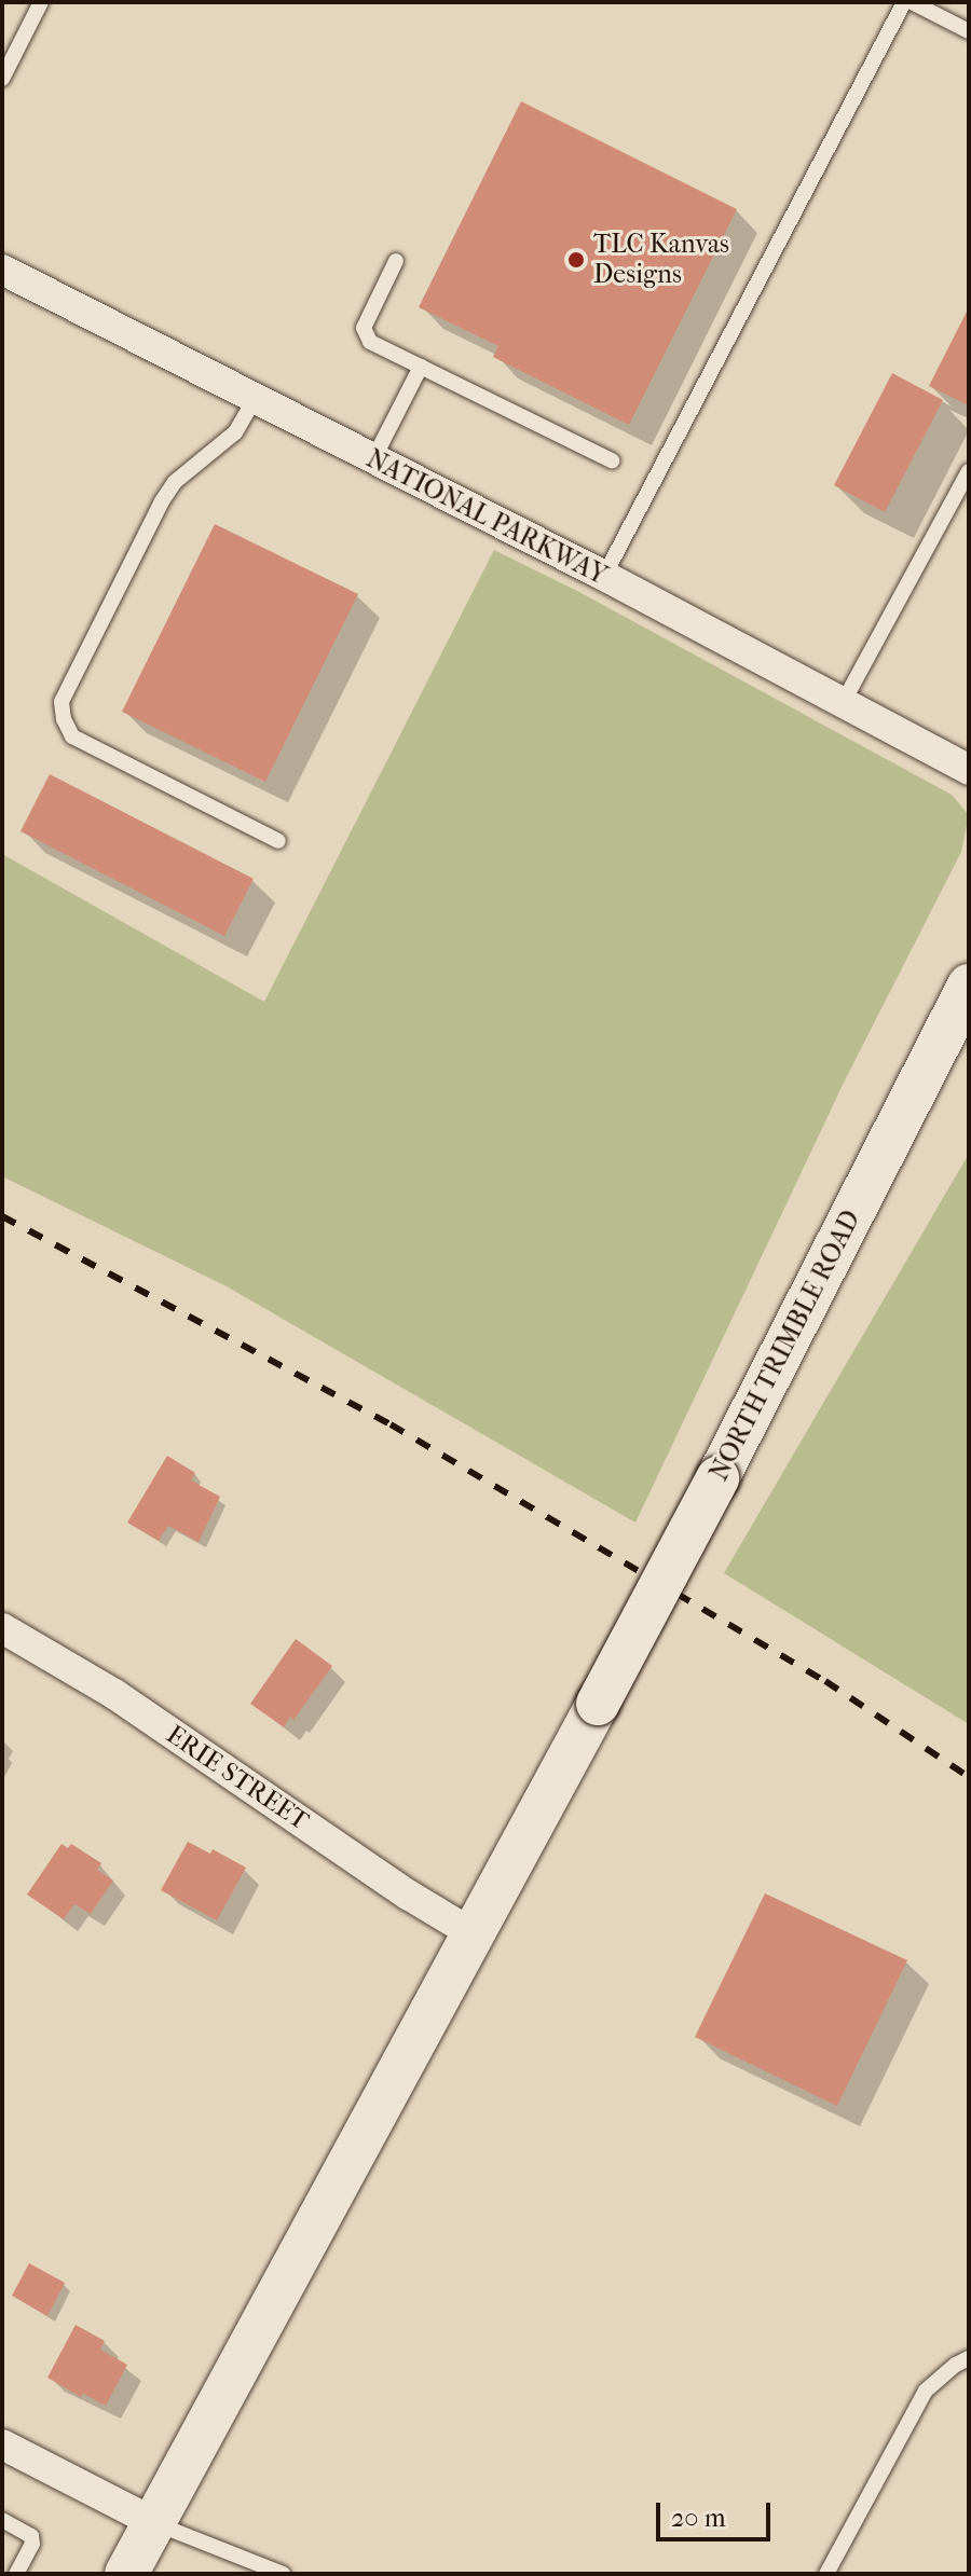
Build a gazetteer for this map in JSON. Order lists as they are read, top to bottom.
{
  "streets": {
    "main road": ["NORTH TRIMBLE ROAD"],
    "street": ["NATIONAL PARKWAY", "ERIE STREET"]
  },
  "crossings": [
    ["NORTH TRIMBLE ROAD", "ERIE STREET"]
  ],
  "places": ["TLC Kanvas Designs"],
  "scale_bar": "20 m"
}
